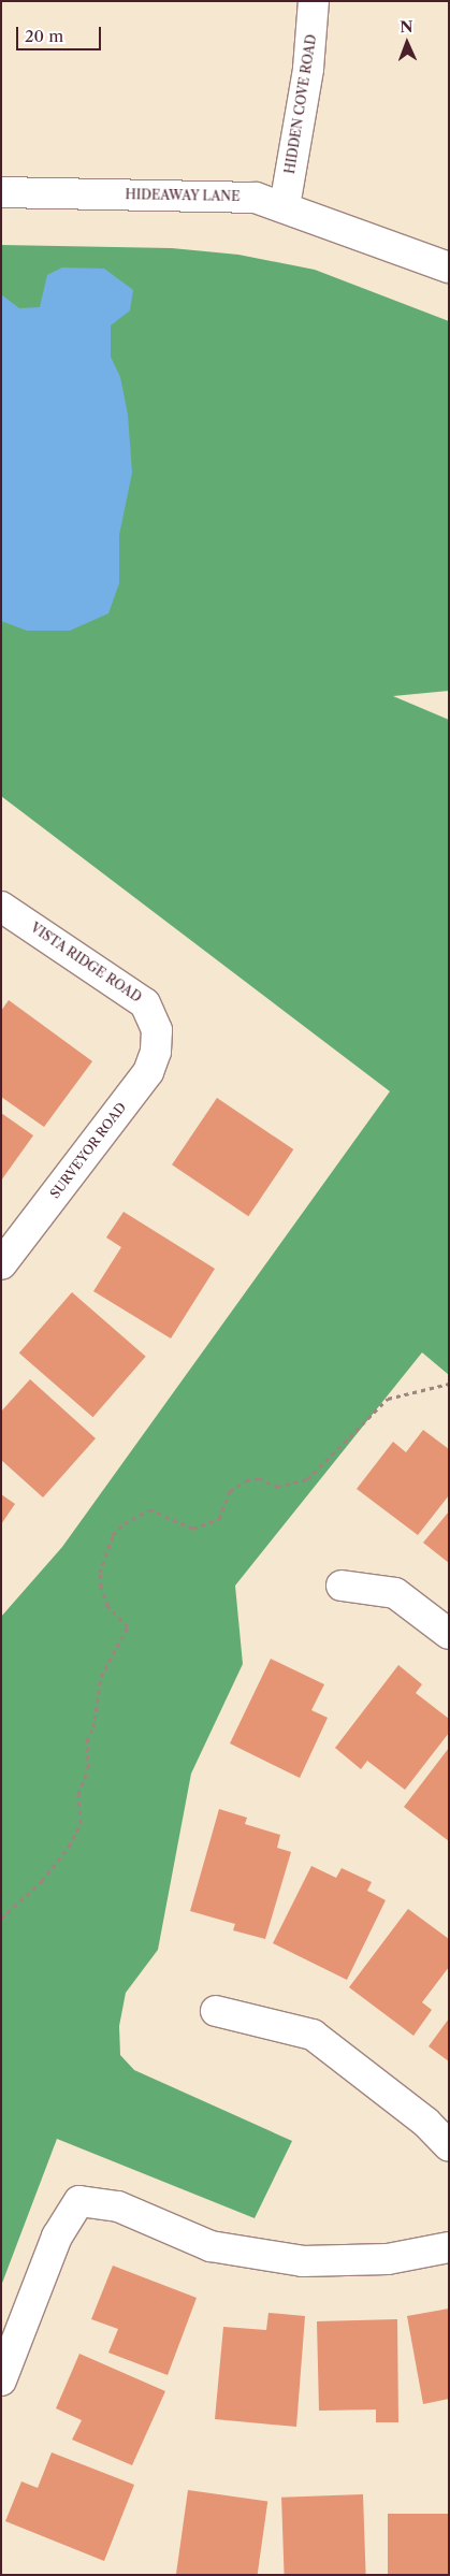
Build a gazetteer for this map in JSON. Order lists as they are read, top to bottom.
{
  "streets": {
    "street": [
      "HIDDEN COVE ROAD",
      "HIDEAWAY LANE",
      "VISTA RIDGE ROAD",
      "SURVEYOR ROAD"
    ]
  },
  "crossings": [
    ["HIDDEN COVE ROAD", "HIDEAWAY LANE"],
    ["VISTA RIDGE ROAD", "SURVEYOR ROAD"]
  ],
  "scale_bar": "20 m",
  "north": "top"
}
